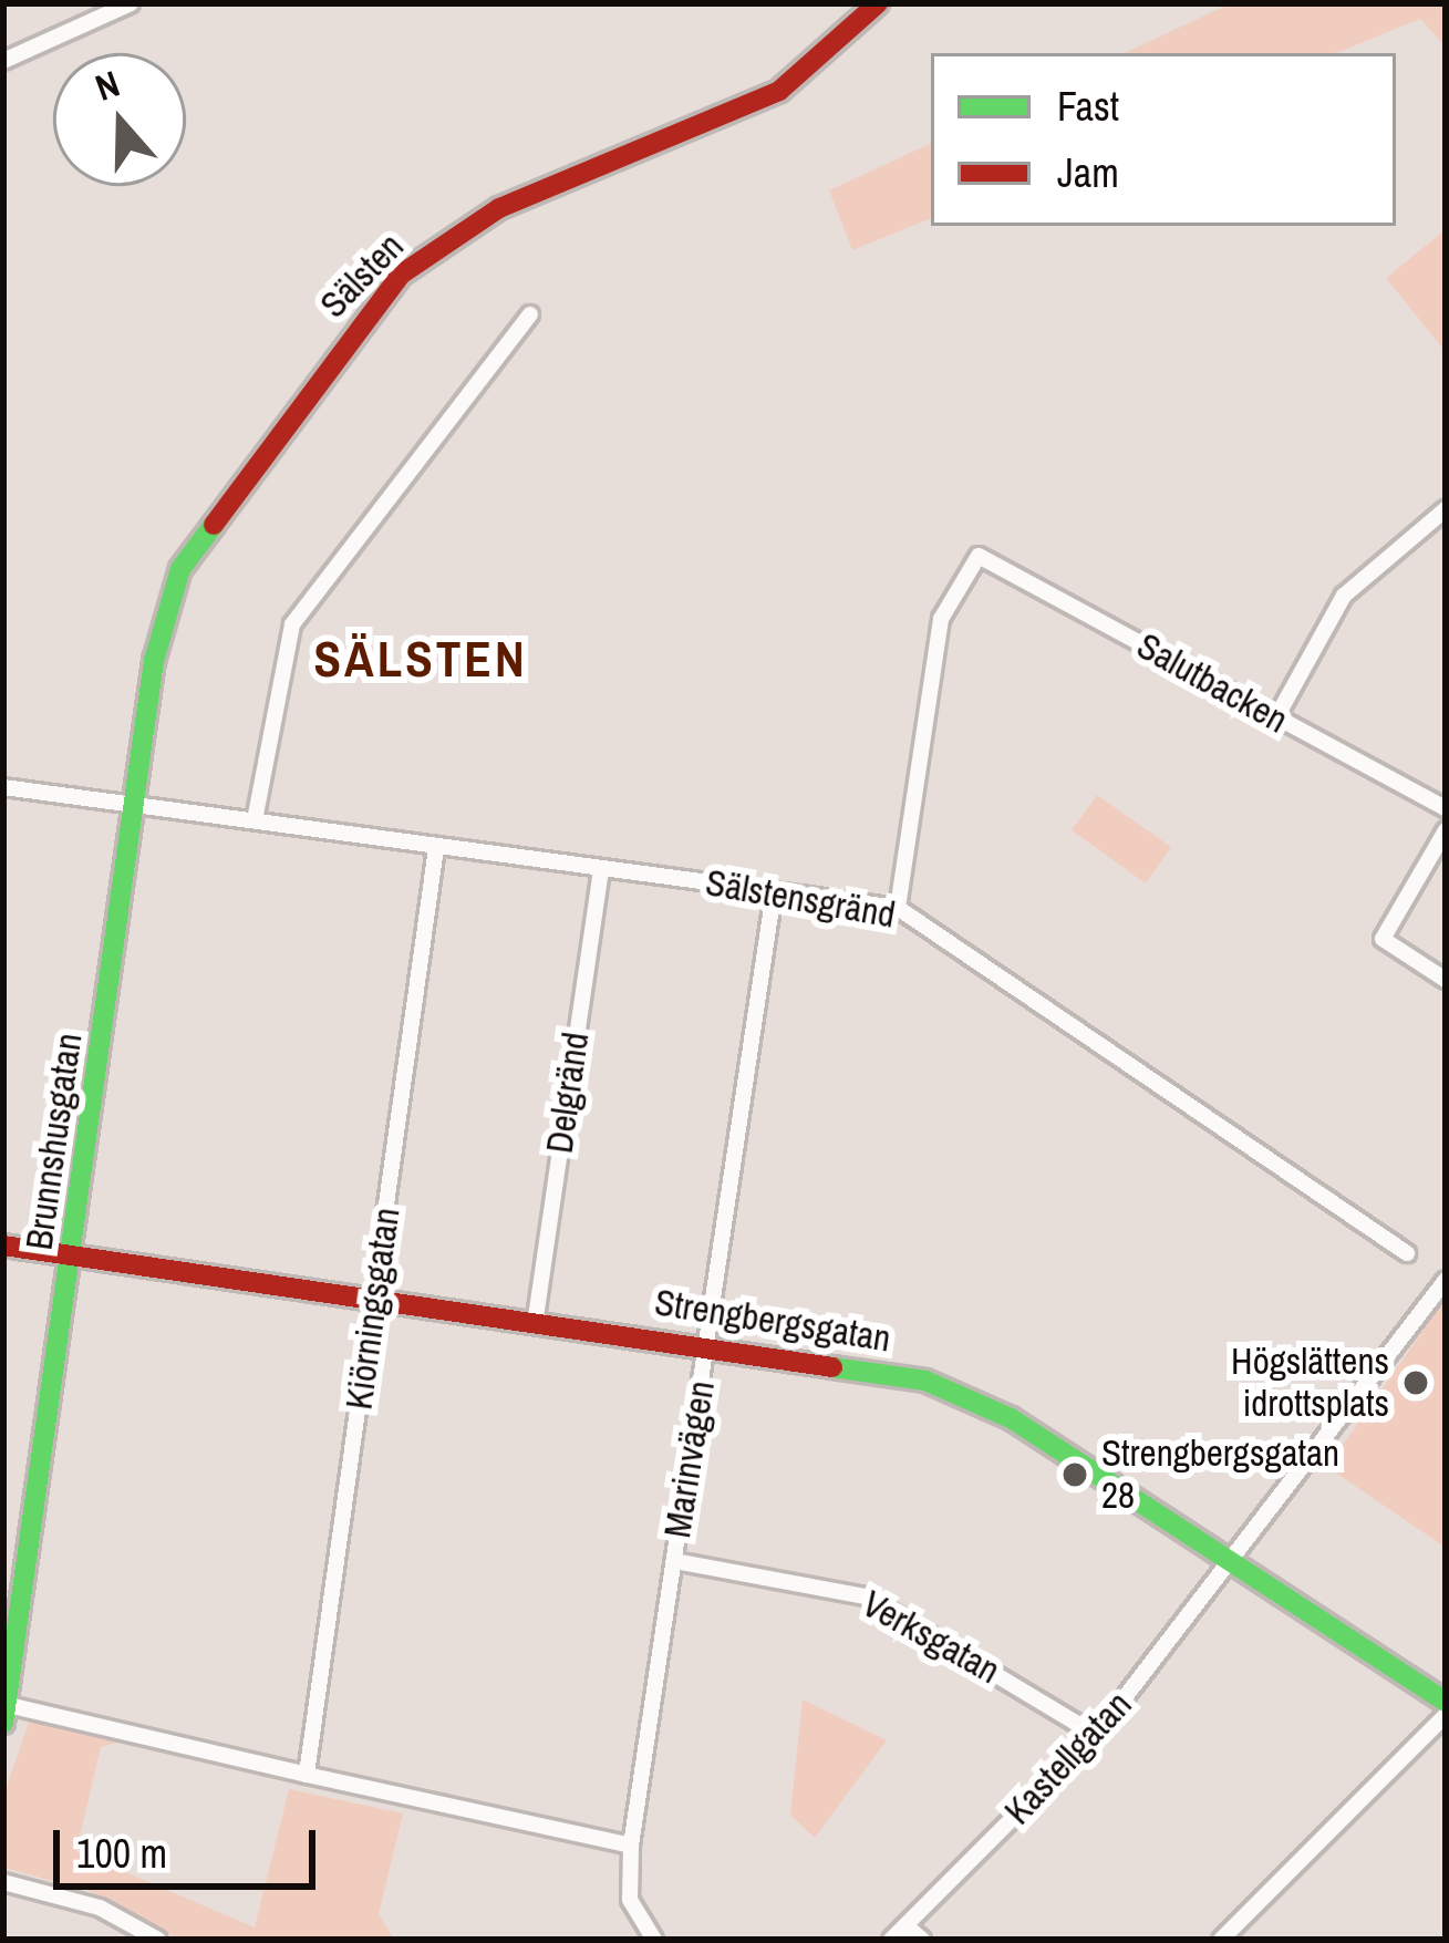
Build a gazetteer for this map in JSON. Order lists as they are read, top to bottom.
{
  "streets": {
    "street": [
      "Sälsten",
      "Salutbacken",
      "Sälstensgränd",
      "Delgränd",
      "Brunnshusgatan",
      "Kiörningsgatan",
      "Strengbergsgatan",
      "Marinvägen",
      "Verksgatan",
      "Kastellgatan"
    ]
  },
  "crossings": [
    ["Sälsten", "Sälstensgränd"],
    ["Sälsten", "Brunnshusgatan"],
    ["Salutbacken", "Sälstensgränd"],
    ["Sälstensgränd", "Delgränd"],
    ["Sälstensgränd", "Brunnshusgatan"],
    ["Sälstensgränd", "Kiörningsgatan"],
    ["Sälstensgränd", "Marinvägen"],
    ["Delgränd", "Strengbergsgatan"],
    ["Brunnshusgatan", "Strengbergsgatan"],
    ["Kiörningsgatan", "Strengbergsgatan"],
    ["Strengbergsgatan", "Marinvägen"],
    ["Strengbergsgatan", "Kastellgatan"],
    ["Marinvägen", "Verksgatan"],
    ["Verksgatan", "Kastellgatan"]
  ],
  "districts": ["SÄLSTEN"],
  "places": ["Högslättens idrottsplats", "Strengbergsgatan 28"],
  "legend": ["Fast", "Jam"],
  "scale_bar": "100 m",
  "north": "top"
}
